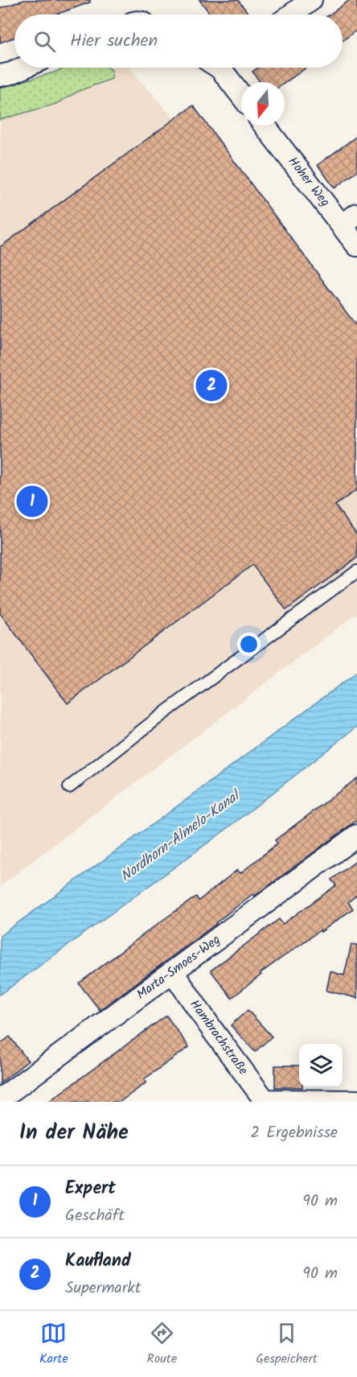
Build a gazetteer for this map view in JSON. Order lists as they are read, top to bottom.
{
  "streets": {
    "street": ["Hoher Weg", "Marta-Smoes-Weg", "Hambrachstraße"]
  },
  "crossings": [
    ["Marta-Smoes-Weg", "Hambrachstraße"]
  ],
  "water": ["Nordhorn-Almelo-Kanal"],
  "north": "bottom",
  "page": {
    "search": "Hier suchen",
    "pins": ["2", "1"],
    "heading": ["In der Nähe", "2 Ergebnisse"],
    "list": [
      {
        "mark": "1",
        "name": "Expert",
        "note": "Geschäft",
        "value": "90 m"
      },
      {
        "mark": "2",
        "name": "Kaufland",
        "note": "Supermarkt",
        "value": "90 m"
      }
    ],
    "nav": ["Karte", "Route", "Gespeichert"]
  }
}
